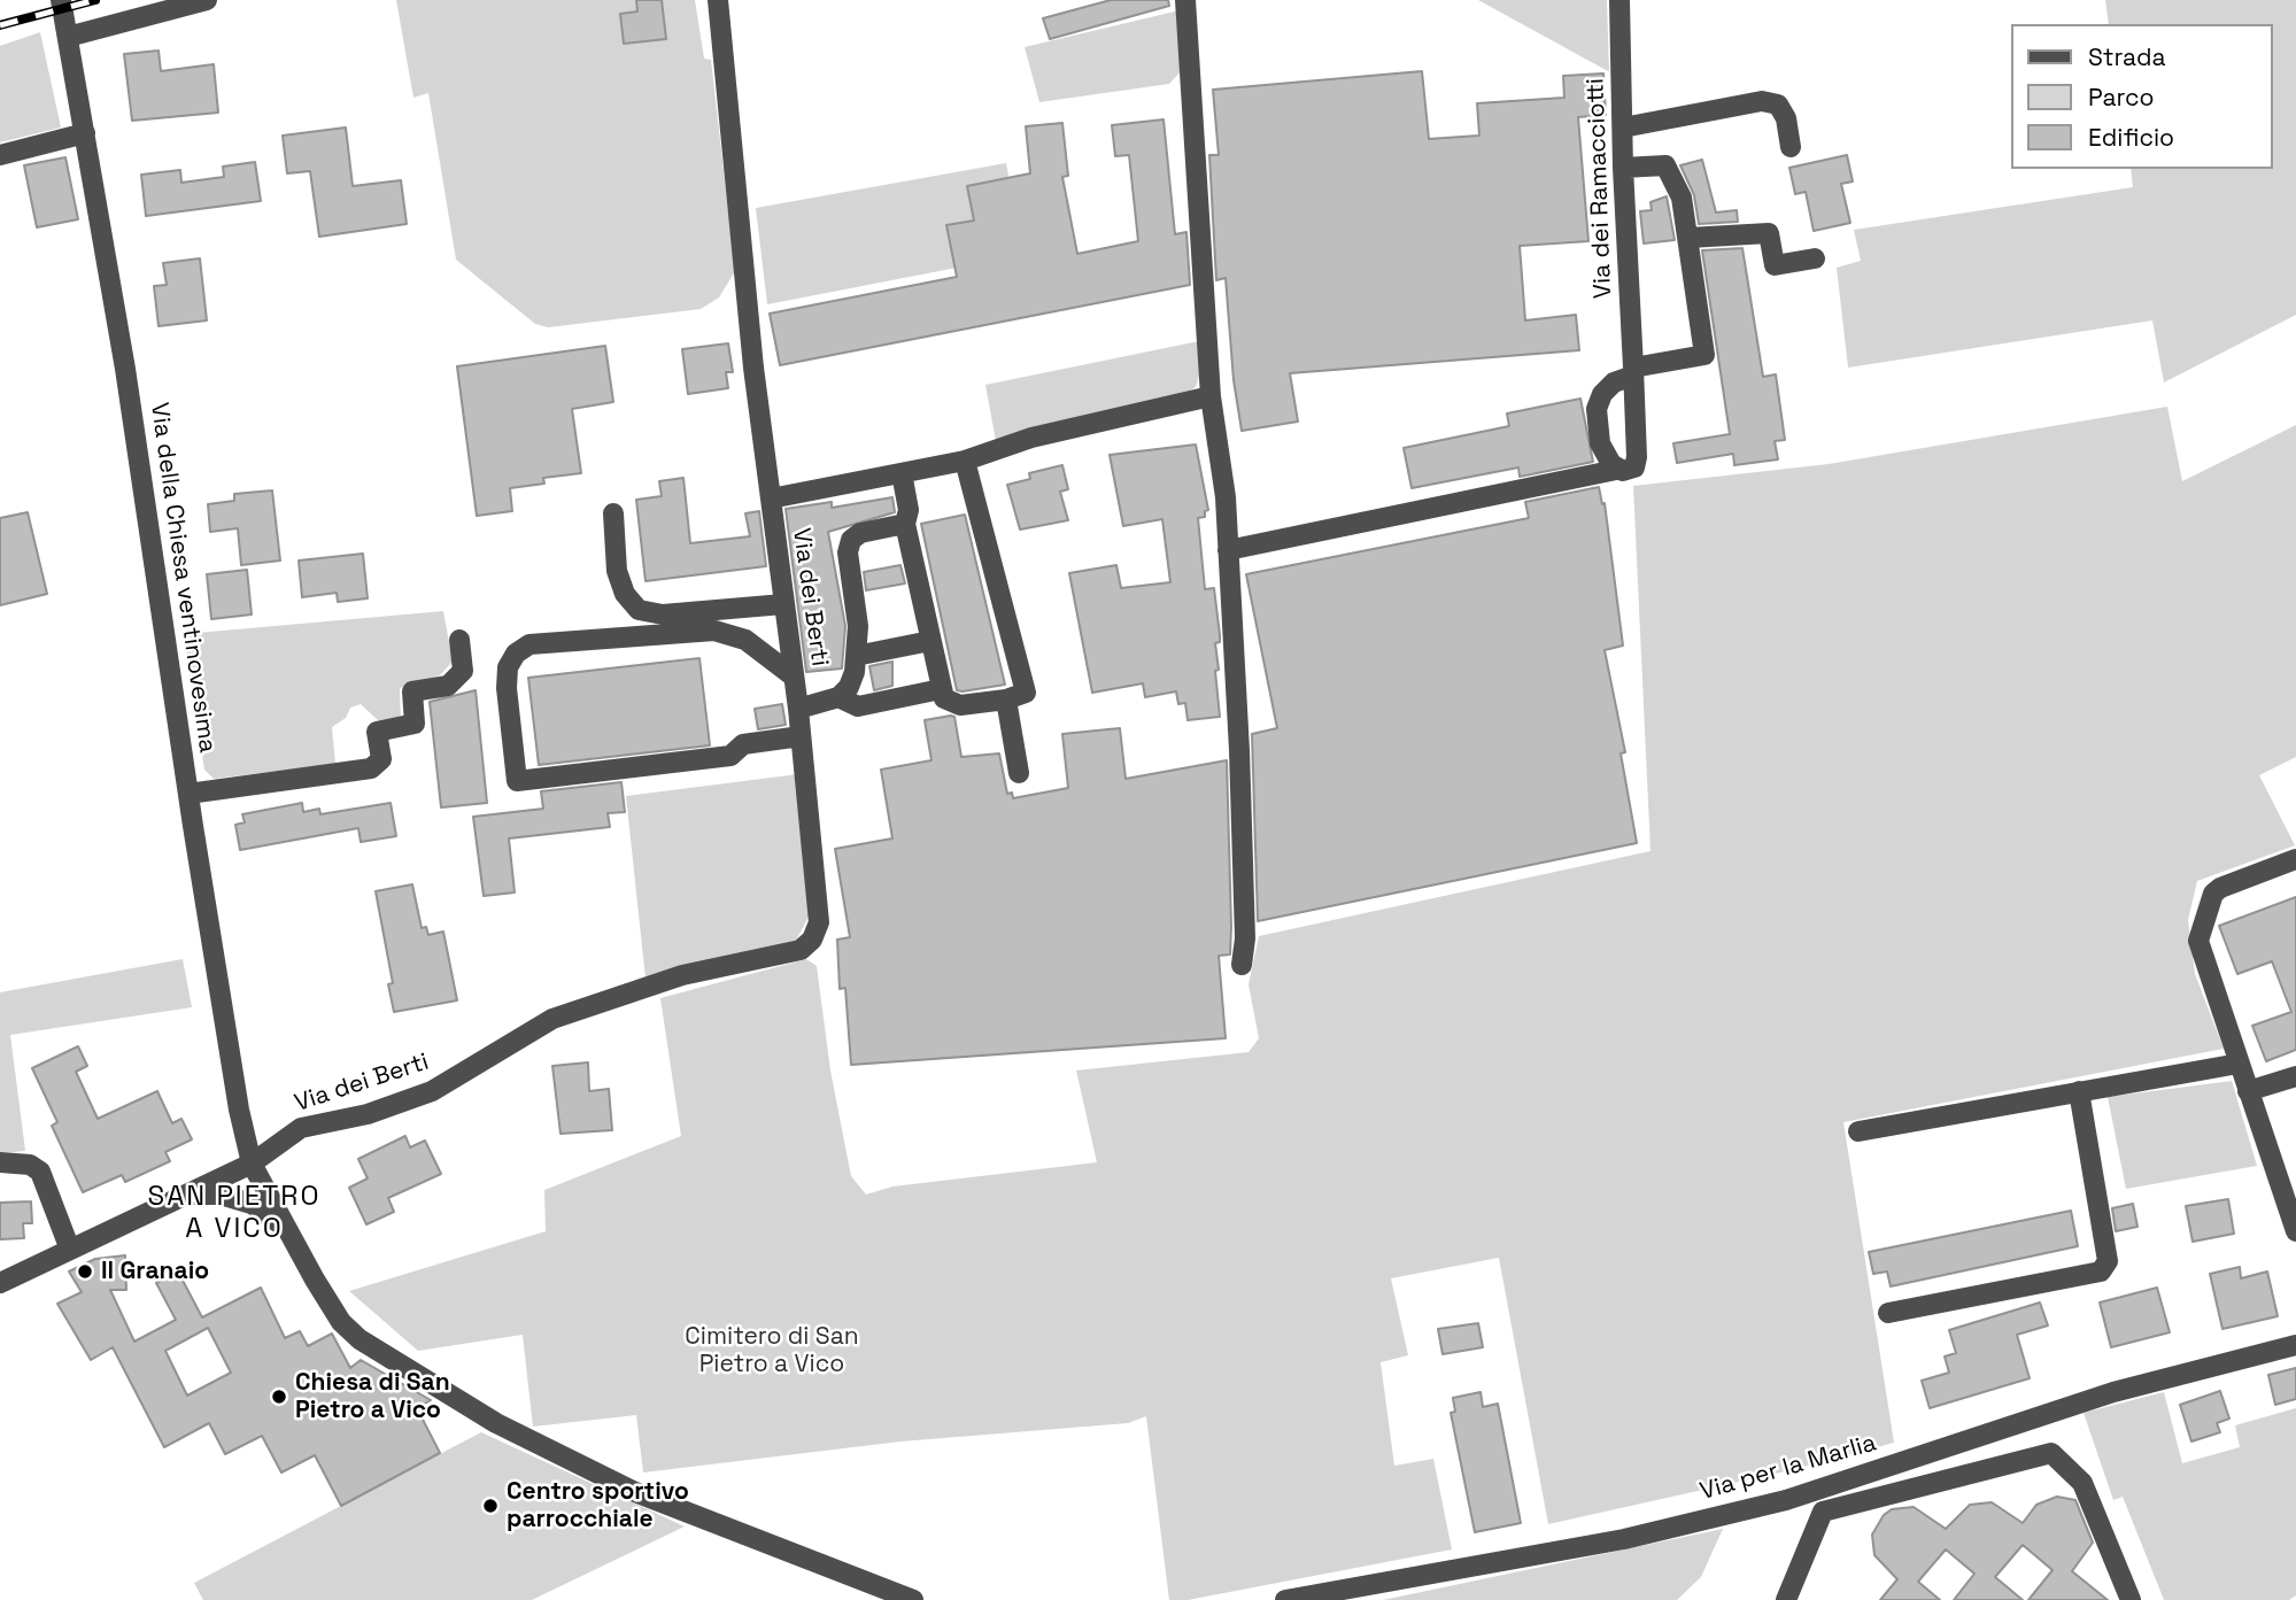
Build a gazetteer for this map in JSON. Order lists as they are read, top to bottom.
{
  "streets": {
    "street": [
      "Via dei Ramacciotti",
      "Via della Chiesa ventinovesima",
      "Via dei Berti",
      "Via per la Marlia"
    ]
  },
  "crossings": [
    ["Via della Chiesa ventinovesima", "Via dei Berti"]
  ],
  "districts": ["SAN PIETRO A VICO"],
  "parks": ["Cimitero di San Pietro a Vico"],
  "places": ["Il Granaio", "Chiesa di San Pietro a Vico", "Centro sportivo parrocchiale"],
  "legend": ["Strada", "Parco", "Edificio"]
}
